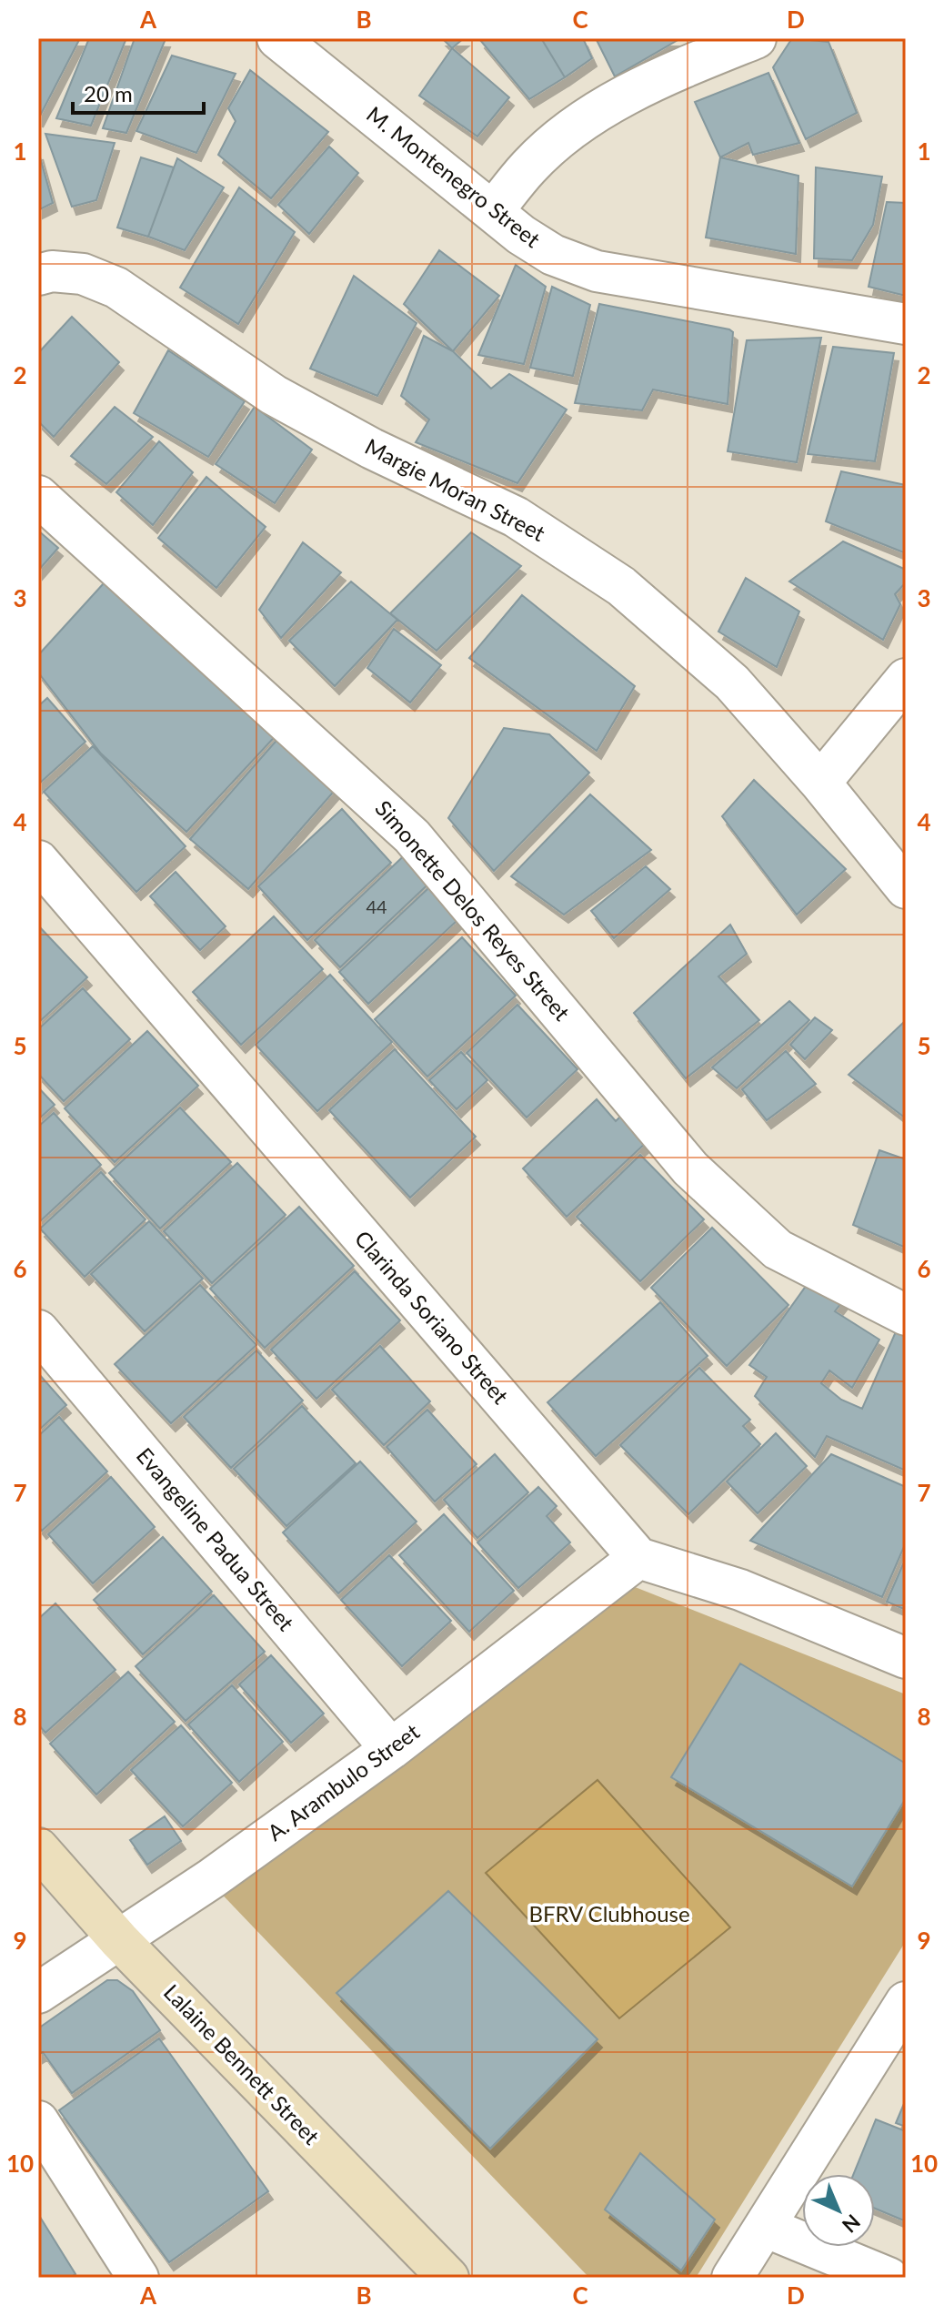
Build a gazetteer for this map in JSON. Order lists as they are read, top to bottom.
{
  "streets": {
    "street": [
      "M. Montenegro Street",
      "Margie Moran Street",
      "Simonette Delos Reyes Street",
      "Clarinda Soriano Street",
      "Evangeline Padua Street",
      "A. Arambulo Street",
      "Lalaine Bennett Street"
    ]
  },
  "crossings": [
    ["Clarinda Soriano Street", "A. Arambulo Street"],
    ["Evangeline Padua Street", "A. Arambulo Street"],
    ["A. Arambulo Street", "Lalaine Bennett Street"]
  ],
  "parks": ["BFRV Clubhouse"],
  "house_numbers": ["44"],
  "scale_bar": "20 m",
  "north": "bottom right",
  "grid": {
    "columns": [
      "A",
      "B",
      "C",
      "D"
    ],
    "rows": [
      "1",
      "2",
      "3",
      "4",
      "5",
      "6",
      "7",
      "8",
      "9",
      "10"
    ]
  }
}
